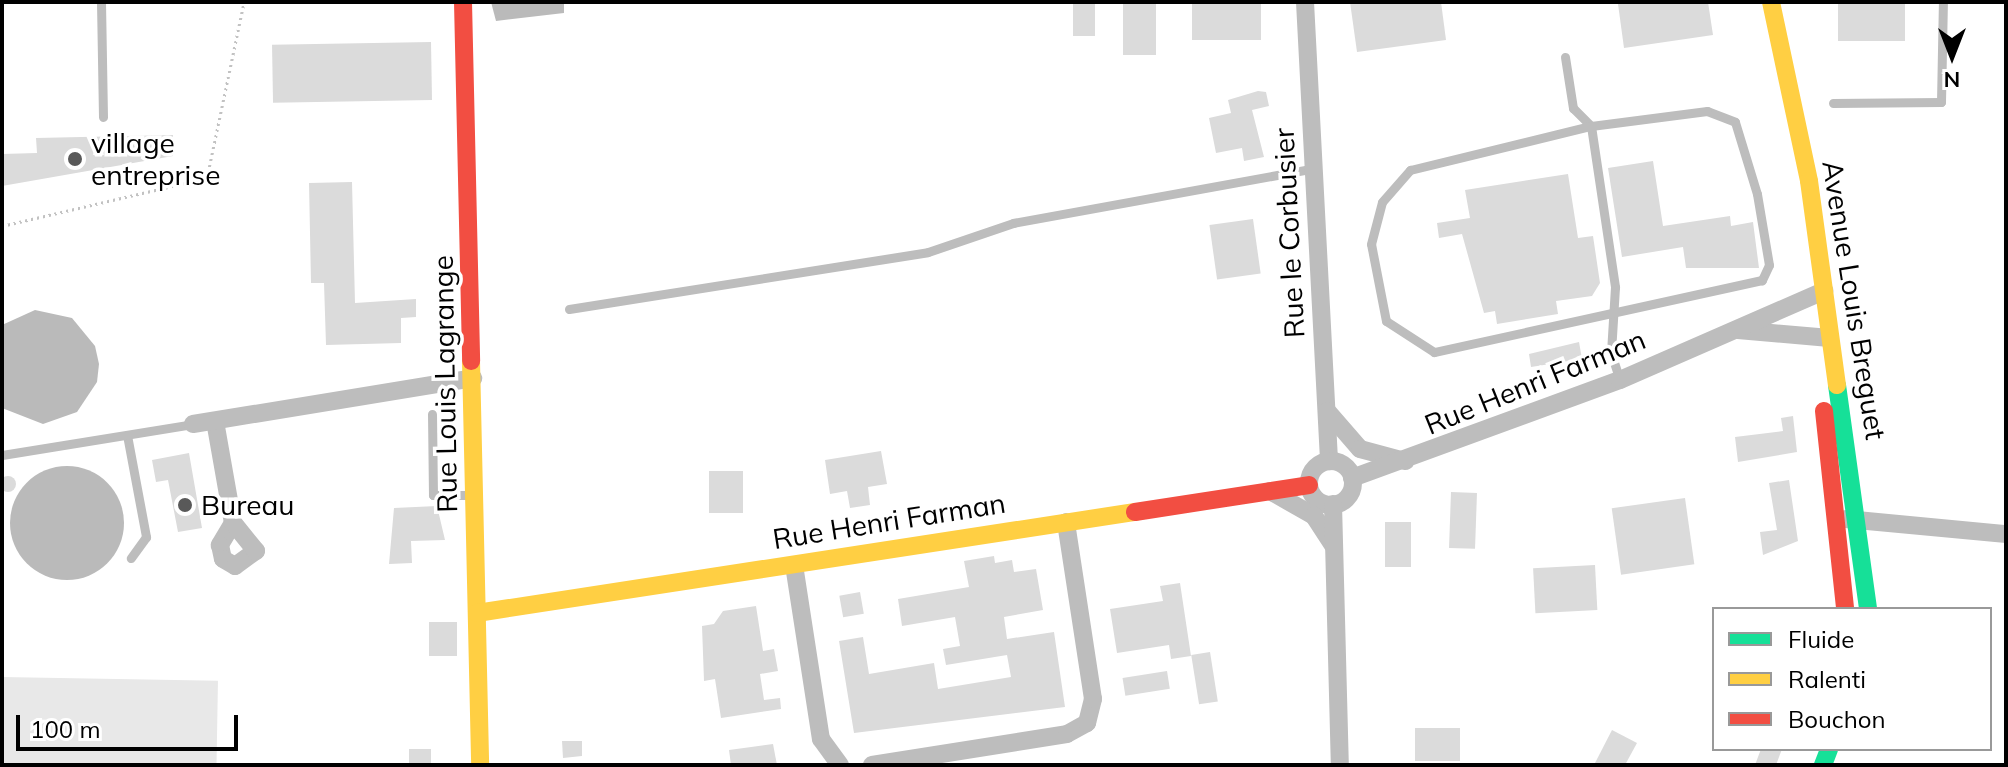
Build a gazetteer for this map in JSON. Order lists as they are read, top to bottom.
{
  "streets": {
    "street": [
      "Rue le Corbusier",
      "Avenue Louis Breguet",
      "Rue Henri Farman",
      "Rue Louis Lagrange"
    ]
  },
  "crossings": [
    ["Rue le Corbusier", "Rue Henri Farman"],
    ["Avenue Louis Breguet", "Rue Henri Farman"],
    ["Rue Henri Farman", "Rue Louis Lagrange"]
  ],
  "places": ["village entreprise", "Bureau"],
  "legend": ["Fluide", "Ralenti", "Bouchon"],
  "scale_bar": "100 m",
  "north": "bottom"
}
